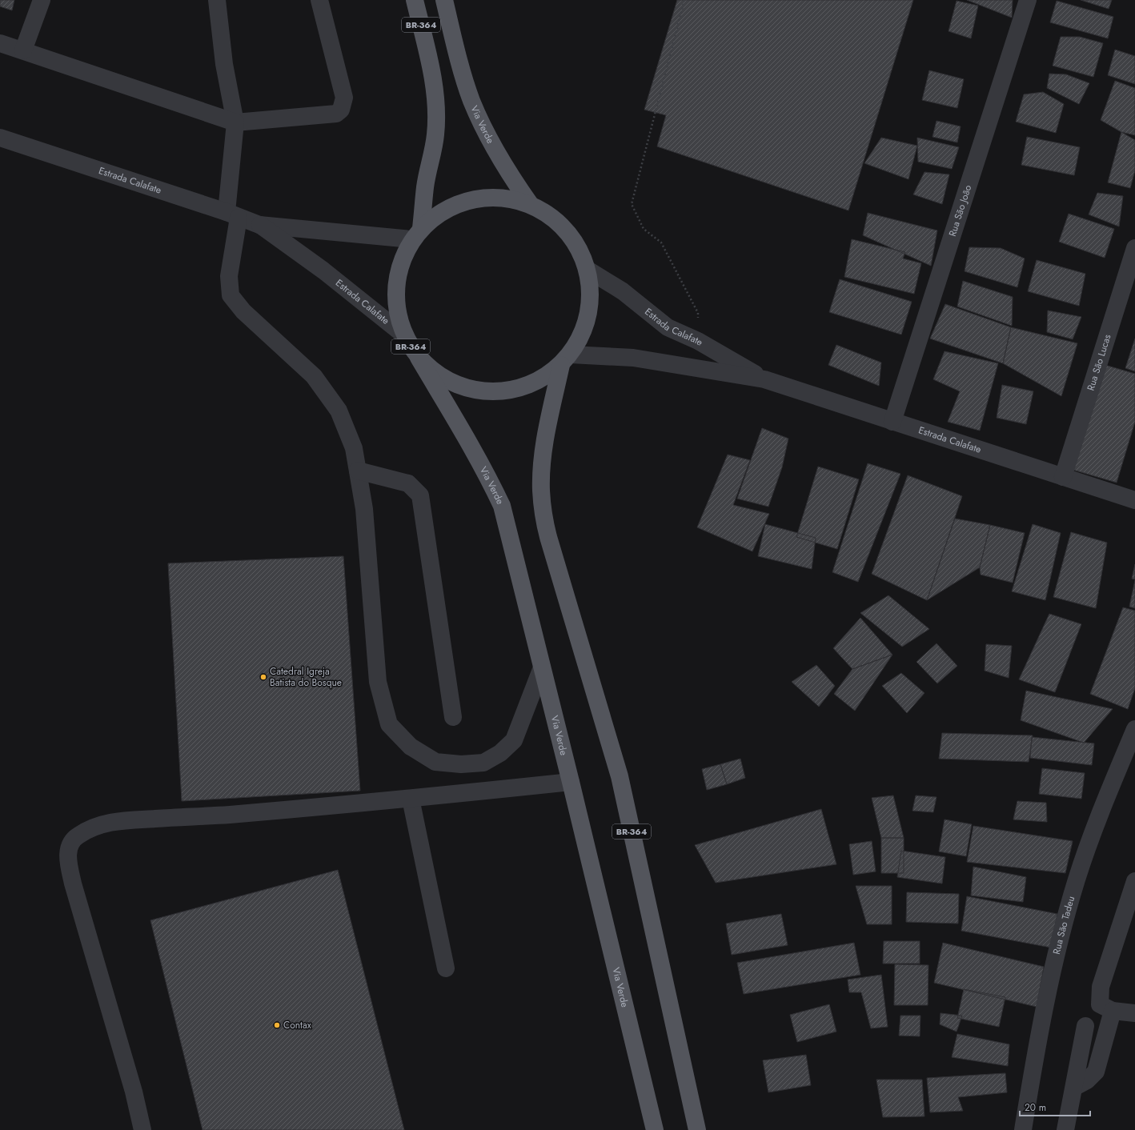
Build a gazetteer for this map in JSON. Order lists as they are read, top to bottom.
{
  "streets": {
    "main road": ["BR-364", "Via Verde"],
    "street": [
      "Estrada Calafate",
      "Rua São João",
      "Rua São Lucas",
      "Rua São Tadeu"
    ]
  },
  "crossings": [
    ["BR-364", "Via Verde"],
    ["BR-364", "Estrada Calafate"],
    ["Estrada Calafate", "Rua São João"],
    ["Estrada Calafate", "Rua São Lucas"]
  ],
  "places": ["Catedral Igreja Batista do Bosque", "Contax"],
  "scale_bar": "20 m"
}
